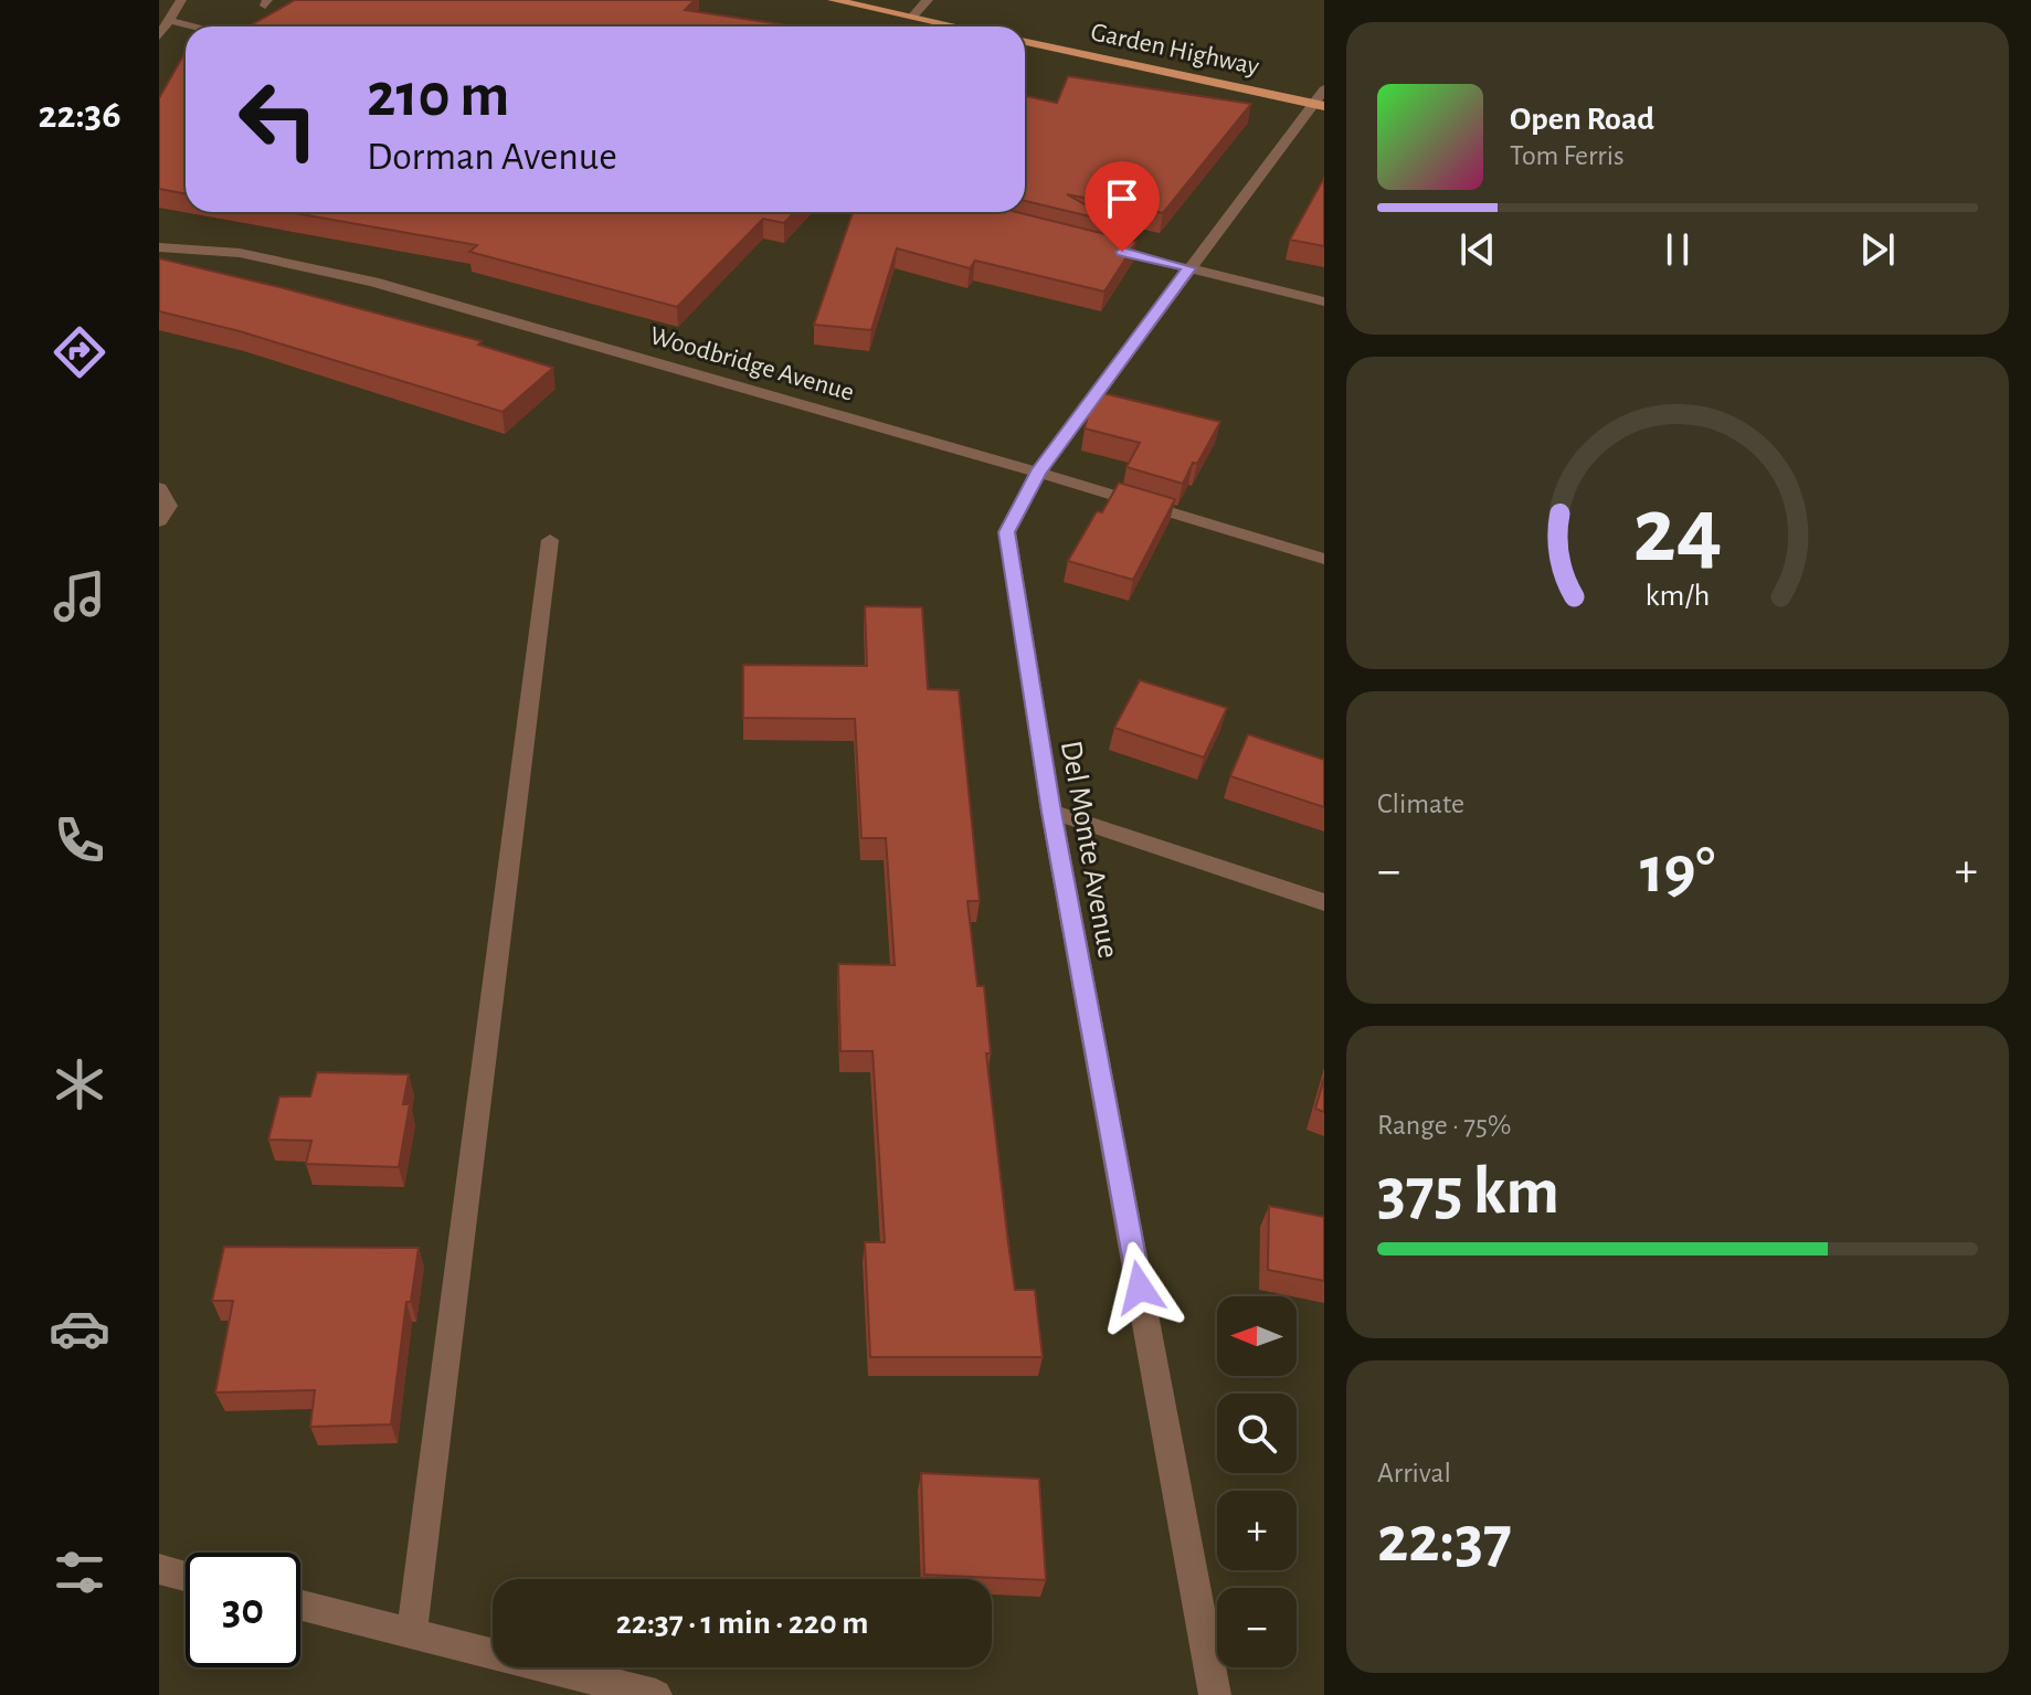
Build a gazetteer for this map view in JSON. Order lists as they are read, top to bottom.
{
  "streets": {
    "main road": ["Garden Highway"],
    "street": ["Woodbridge Avenue", "Del Monte Avenue"]
  },
  "crossings": [
    ["Garden Highway", "Del Monte Avenue"],
    ["Woodbridge Avenue", "Del Monte Avenue"]
  ],
  "north": "left",
  "page": {
    "tabs": "22:36",
    "turn": ["210 m", "Dorman Avenue"],
    "song": ["Open Road", "Tom Ferris"],
    "tile": [
      "Climate",
      ["Range · 75%", "375 km"],
      ["Arrival", "22:37"]
    ],
    "heat": ["−", "19°", "+"],
    "map_buttons": ["+", "−"],
    "limit": "30",
    "trip": "22:37 · 1 min · 220 m",
    "gauge": ["24", "km/h"]
  }
}
